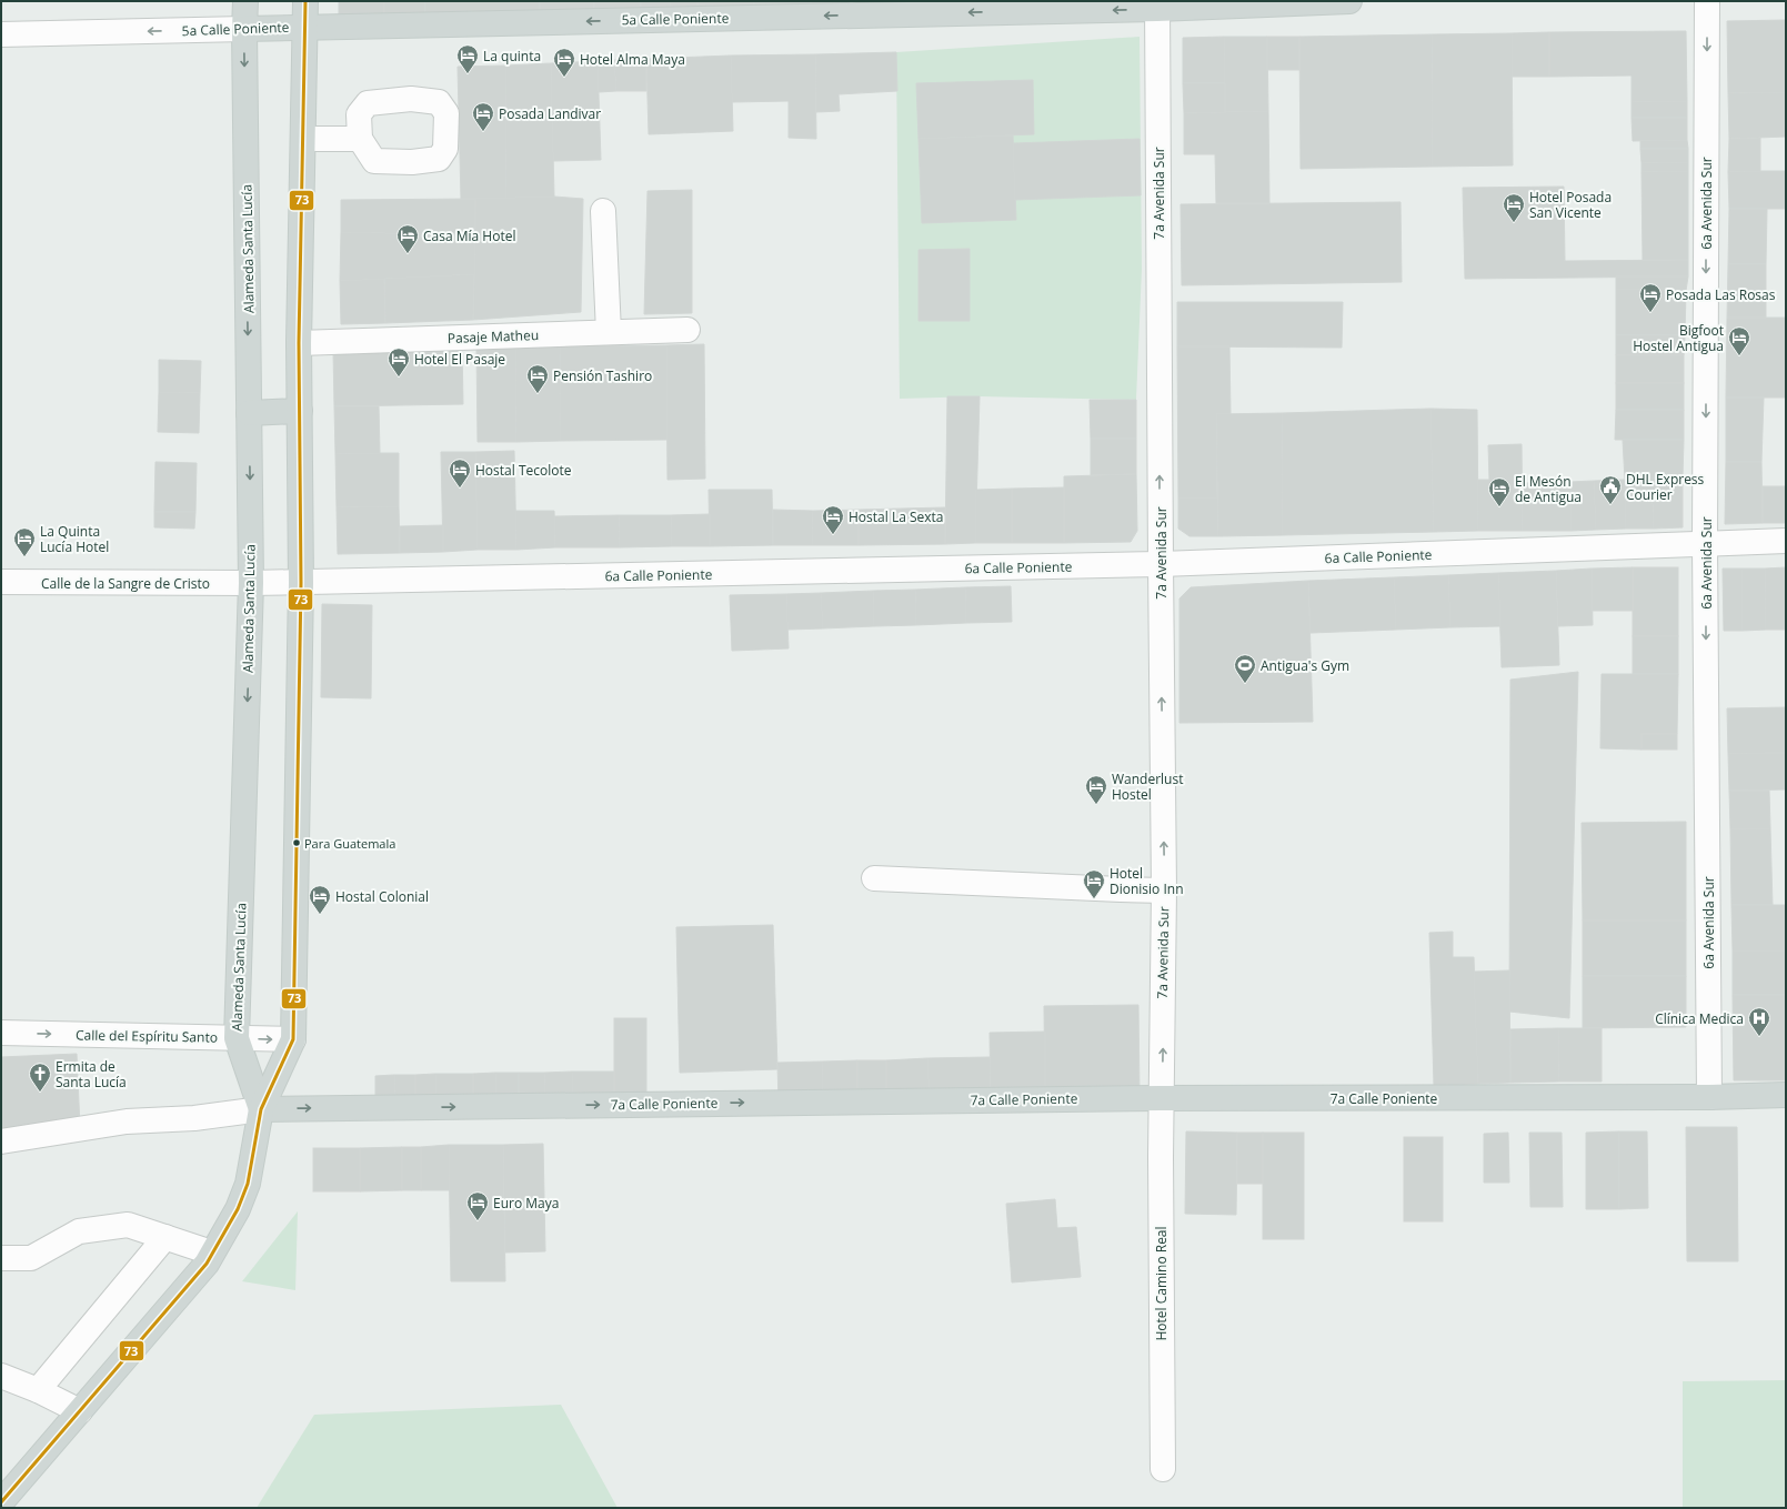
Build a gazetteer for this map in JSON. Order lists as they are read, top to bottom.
{
  "streets": {
    "main road": ["5a Calle Poniente", "Alameda Santa Lucía", "7a Calle Poniente"],
    "street": [
      "7a Avenida Sur",
      "6a Avenida Sur",
      "Pasaje Matheu",
      "6a Calle Poniente",
      "Calle de la Sangre de Cristo",
      "Calle del Espíritu Santo",
      "Hotel Camino Real"
    ]
  },
  "crossings": [
    ["5a Calle Poniente", "7a Avenida Sur"],
    ["5a Calle Poniente", "Alameda Santa Lucía"],
    ["7a Avenida Sur", "6a Calle Poniente"],
    ["7a Avenida Sur", "7a Calle Poniente"],
    ["7a Avenida Sur", "Hotel Camino Real"],
    ["6a Avenida Sur", "6a Calle Poniente"],
    ["6a Avenida Sur", "7a Calle Poniente"],
    ["Alameda Santa Lucía", "6a Calle Poniente"],
    ["Alameda Santa Lucía", "Calle de la Sangre de Cristo"],
    ["Alameda Santa Lucía", "Calle del Espíritu Santo"],
    ["Alameda Santa Lucía", "7a Calle Poniente"],
    ["6a Calle Poniente", "Calle de la Sangre de Cristo"],
    ["7a Calle Poniente", "Hotel Camino Real"]
  ],
  "one_way": [
    "5a Calle Poniente",
    "7a Avenida Sur",
    "6a Avenida Sur",
    "7a Calle Poniente"
  ],
  "places": {
    "hotel": [
      "La quinta",
      "Hotel Alma Maya",
      "Posada Landivar",
      "Hotel Posada San Vicente",
      "Casa Mía Hotel",
      "Posada Las Rosas",
      "Bigfoot Hostel Antigua",
      "Hotel El Pasaje",
      "Pensión Tashiro",
      "Hostal Tecolote",
      "El Mesón de Antigua",
      "Hostal La Sexta",
      "La Quinta Lucía Hotel",
      "Wanderlust Hostel",
      "Hotel Dionisio Inn",
      "Hostal Colonial",
      "Euro Maya"
    ],
    "public building": ["DHL Express Courier"],
    "sports": ["Antigua's Gym"],
    "other": ["Para Guatemala"],
    "hospital": ["Clínica Medica"],
    "church": ["Ermita de Santa Lucía"]
  },
  "lines": ["transit line 73"]
}
